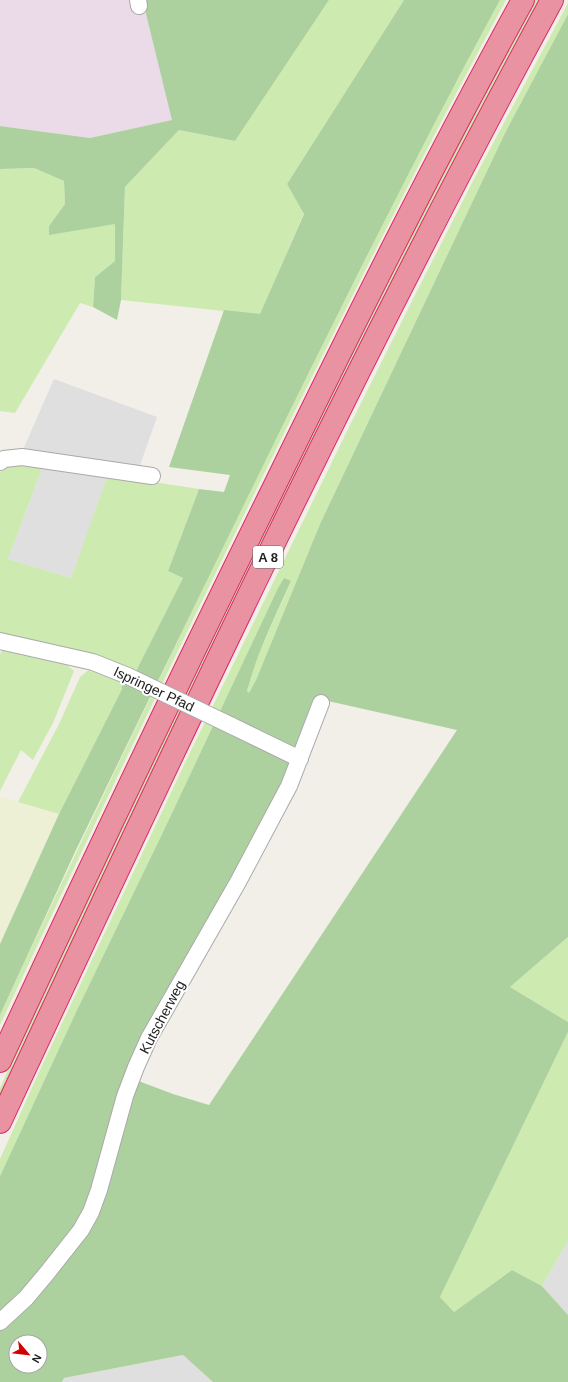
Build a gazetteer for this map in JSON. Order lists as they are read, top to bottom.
{
  "streets": {
    "highway": ["A 8"],
    "lane": ["Ispringer Pfad", "Kutscherweg"]
  },
  "crossings": [
    ["Ispringer Pfad", "Kutscherweg"]
  ],
  "north": "bottom right"
}
